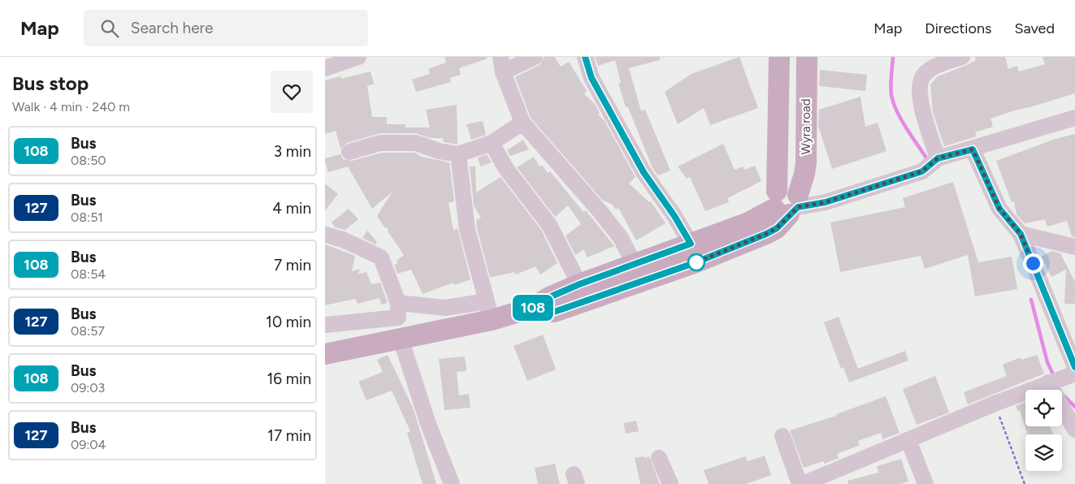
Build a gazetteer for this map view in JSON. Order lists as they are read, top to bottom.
{
  "streets": {
    "main road": ["Wyra road"]
  },
  "lines": ["bus line 108"],
  "page": {
    "header": "Map",
    "search": "Search here",
    "nav": ["Map", "Directions", "Saved"],
    "heading": ["Bus stop", "Walk · 4 min · 240 m"],
    "on_map": "108",
    "list": [
      {
        "mark": "108",
        "name": "Bus",
        "note": "08:50",
        "value": "3 min"
      },
      {
        "mark": "127",
        "name": "Bus",
        "note": "08:51",
        "value": "4 min"
      },
      {
        "mark": "108",
        "name": "Bus",
        "note": "08:54",
        "value": "7 min"
      },
      {
        "mark": "127",
        "name": "Bus",
        "note": "08:57",
        "value": "10 min"
      },
      {
        "mark": "108",
        "name": "Bus",
        "note": "09:03",
        "value": "16 min"
      },
      {
        "mark": "127",
        "name": "Bus",
        "note": "09:04",
        "value": "17 min"
      }
    ]
  }
}
